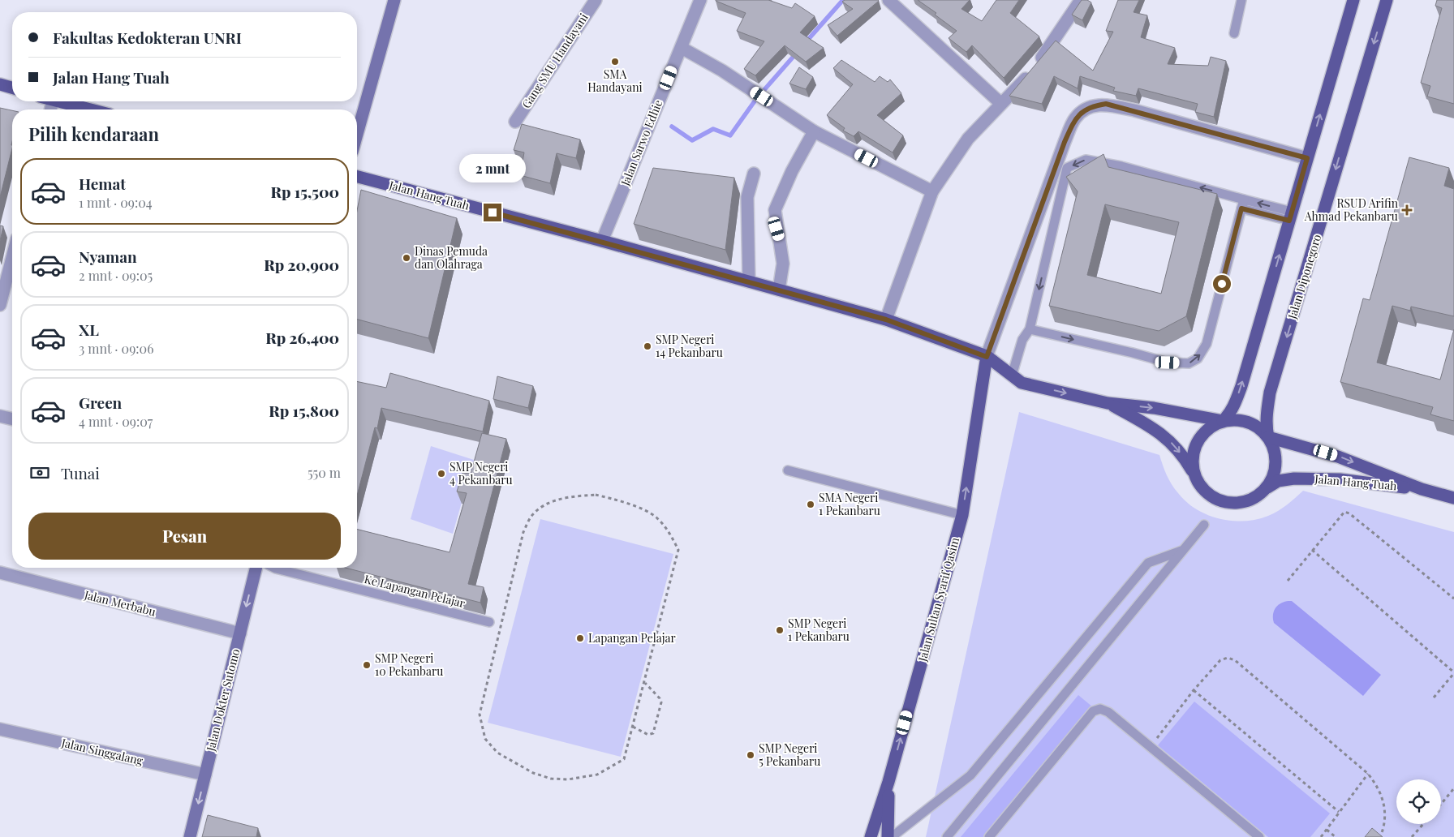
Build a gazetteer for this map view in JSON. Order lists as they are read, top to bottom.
{
  "streets": {
    "main road": [
      "Jalan Hang Tuah",
      "Jalan Diponegoro",
      "Jalan Sultan Syarif Qasim",
      "Jalan Dokter Sutomo"
    ],
    "street": [
      "Gang SMU Handayani",
      "Jalan Sarwo Edhie",
      "Jalan Merbabu",
      "Jalan Singgalang"
    ],
    "lane": ["Ke Lapangan Pelajar"]
  },
  "crossings": [
    ["Jalan Sarwo Edhie", "Jalan Hang Tuah"],
    ["Jalan Hang Tuah", "Jalan Diponegoro"],
    ["Jalan Hang Tuah", "Jalan Sultan Syarif Qasim"],
    ["Jalan Merbabu", "Jalan Dokter Sutomo"],
    ["Jalan Dokter Sutomo", "Jalan Singgalang"]
  ],
  "one_way": ["Jalan Sultan Syarif Qasim", "Jalan Dokter Sutomo"],
  "places": {
    "other": [
      "SMA Handayani",
      "Dinas Pemuda dan Olahraga",
      "SMP Negeri 14 Pekanbaru",
      "SMP Negeri 4 Pekanbaru",
      "SMA Negeri 1 Pekanbaru",
      "SMP Negeri 1 Pekanbaru",
      "Lapangan Pelajar",
      "SMP Negeri 10 Pekanbaru",
      "SMP Negeri 5 Pekanbaru"
    ],
    "health": ["RSUD Arifin Ahmad Pekanbaru"]
  },
  "page": {
    "banner": ["Fakultas Kedokteran UNRI", "Jalan Hang Tuah"],
    "heading": "Pilih kendaraan",
    "bubble": "2 mnt",
    "list": [
      {
        "name": "Hemat",
        "note": "1 mnt · 09:04",
        "value": "Rp 15,500"
      },
      {
        "name": "Nyaman",
        "note": "2 mnt · 09:05",
        "value": "Rp 20,900"
      },
      {
        "name": "XL",
        "note": "3 mnt · 09:06",
        "value": "Rp 26,400"
      },
      {
        "name": "Green",
        "note": "4 mnt · 09:07",
        "value": "Rp 15,800"
      }
    ],
    "pay": ["Tunai", "550 m"],
    "buttons": "Pesan"
  }
}
